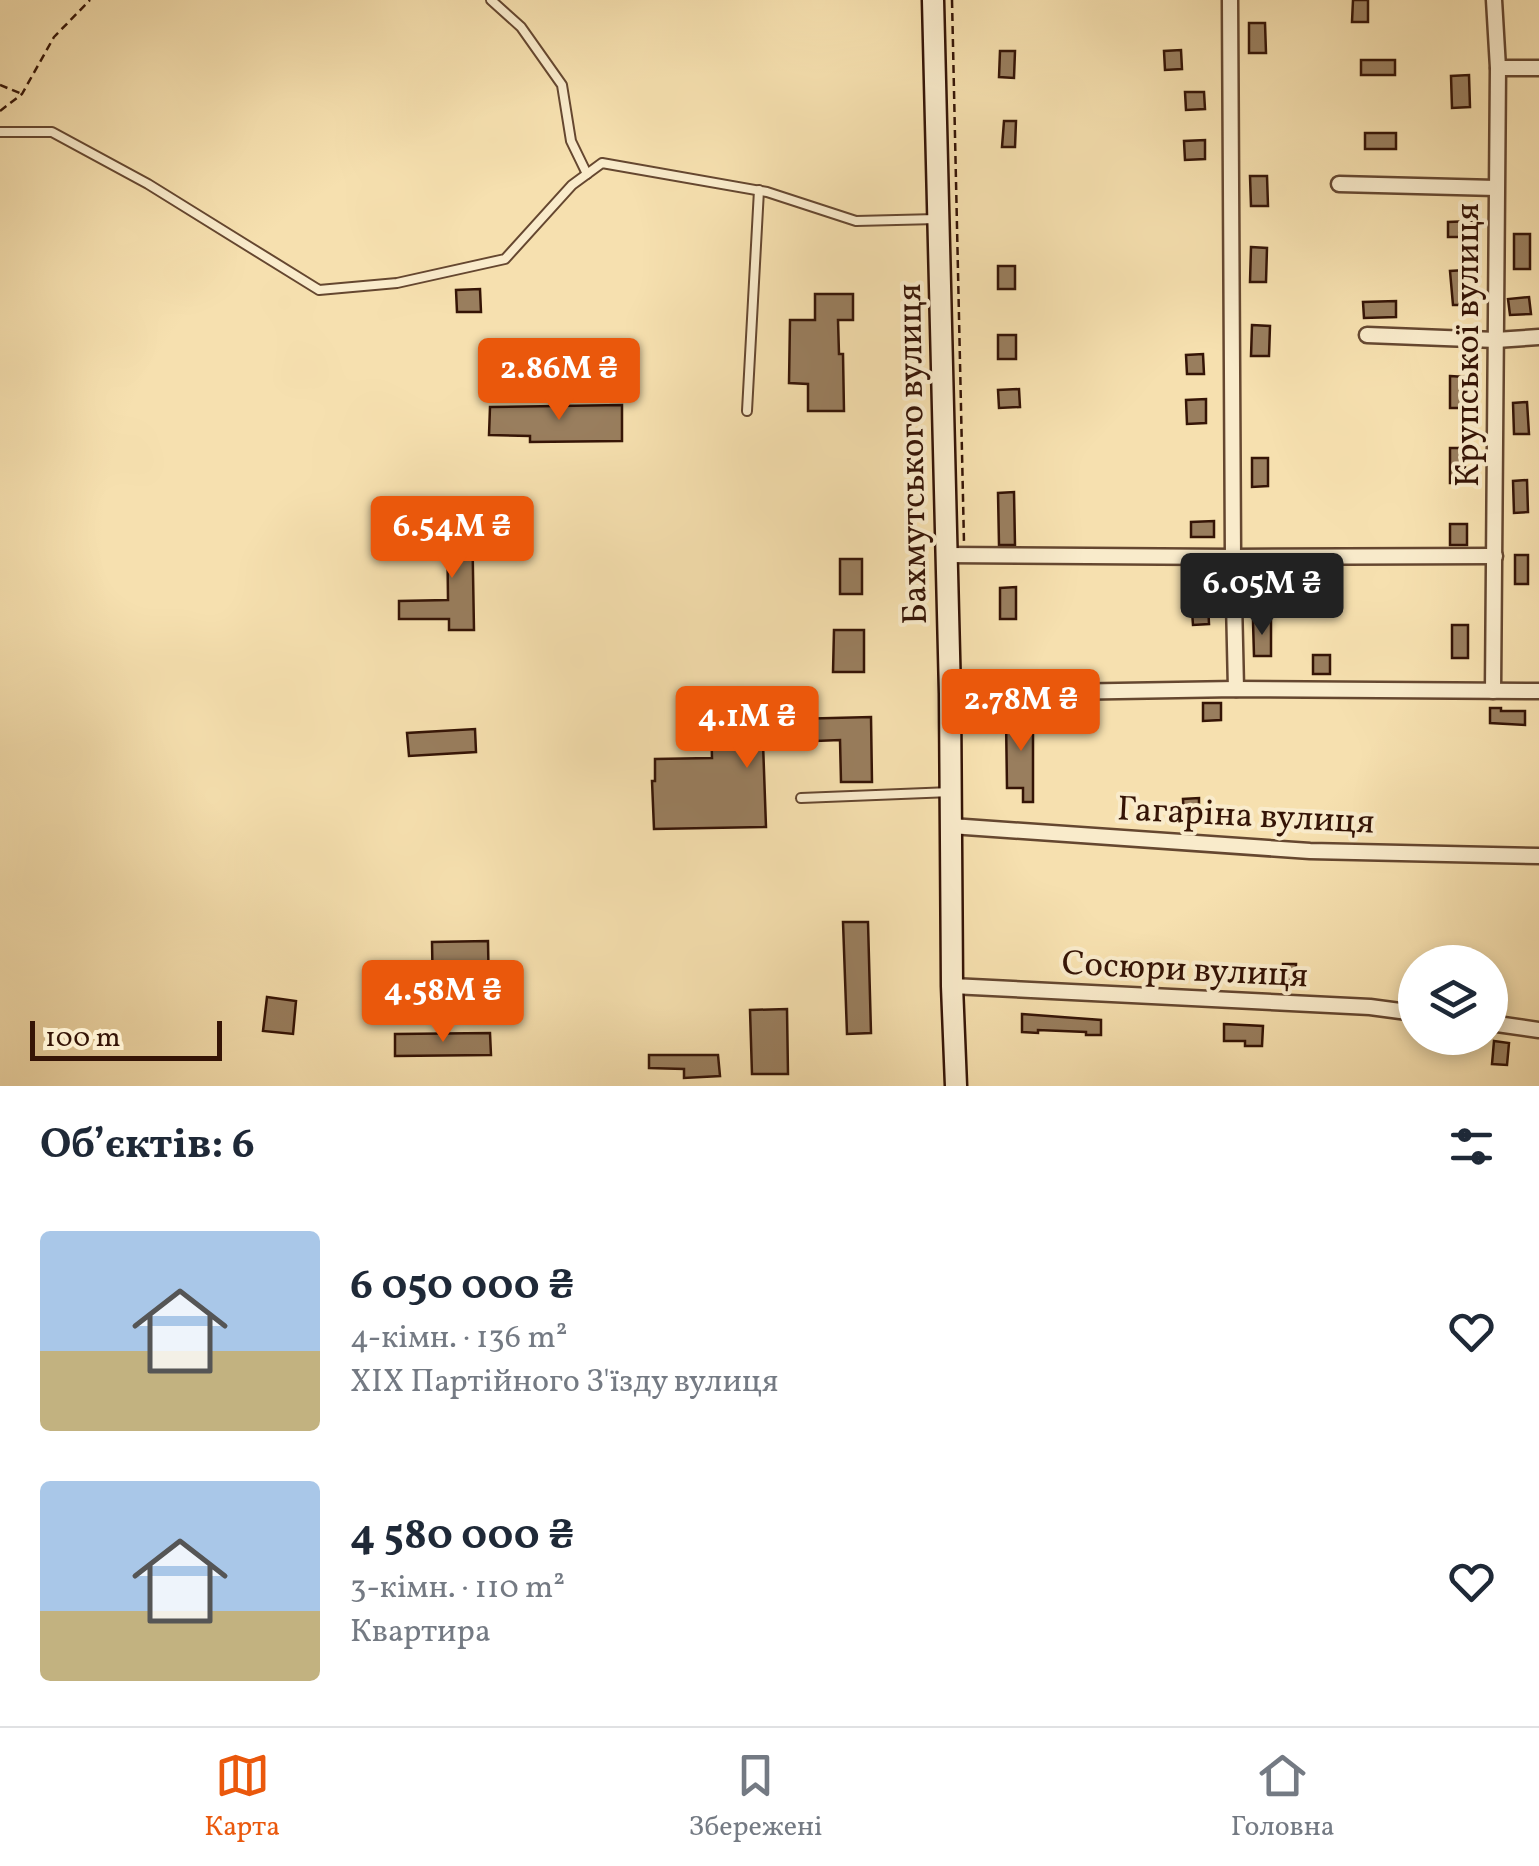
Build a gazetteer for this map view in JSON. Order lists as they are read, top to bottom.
{
  "streets": {
    "main road": ["Бахмутського вулиця"],
    "street": ["Крупської вулиця", "Гагаріна вулиця", "Сосюри вулиця"]
  },
  "crossings": [
    ["Бахмутського вулиця", "Гагаріна вулиця"],
    ["Бахмутського вулиця", "Сосюри вулиця"]
  ],
  "scale_bar": "100 m",
  "page": {
    "price": [
      "2.86M ₴",
      "6.54M ₴",
      "6.05M ₴",
      "2.78M ₴",
      "4.1M ₴",
      "4.58M ₴"
    ],
    "scale": "100 m",
    "heading": "Об’єктів: 6",
    "list": [
      {
        "name": "6 050 000 ₴",
        "note": "4-кімн. · 136 m² · XIX Партійного З'їзду вулиця"
      },
      {
        "name": "4 580 000 ₴",
        "note": "3-кімн. · 110 m² · Квартира"
      }
    ],
    "tabs": ["Карта", "Збережені", "Головна"]
  }
}
